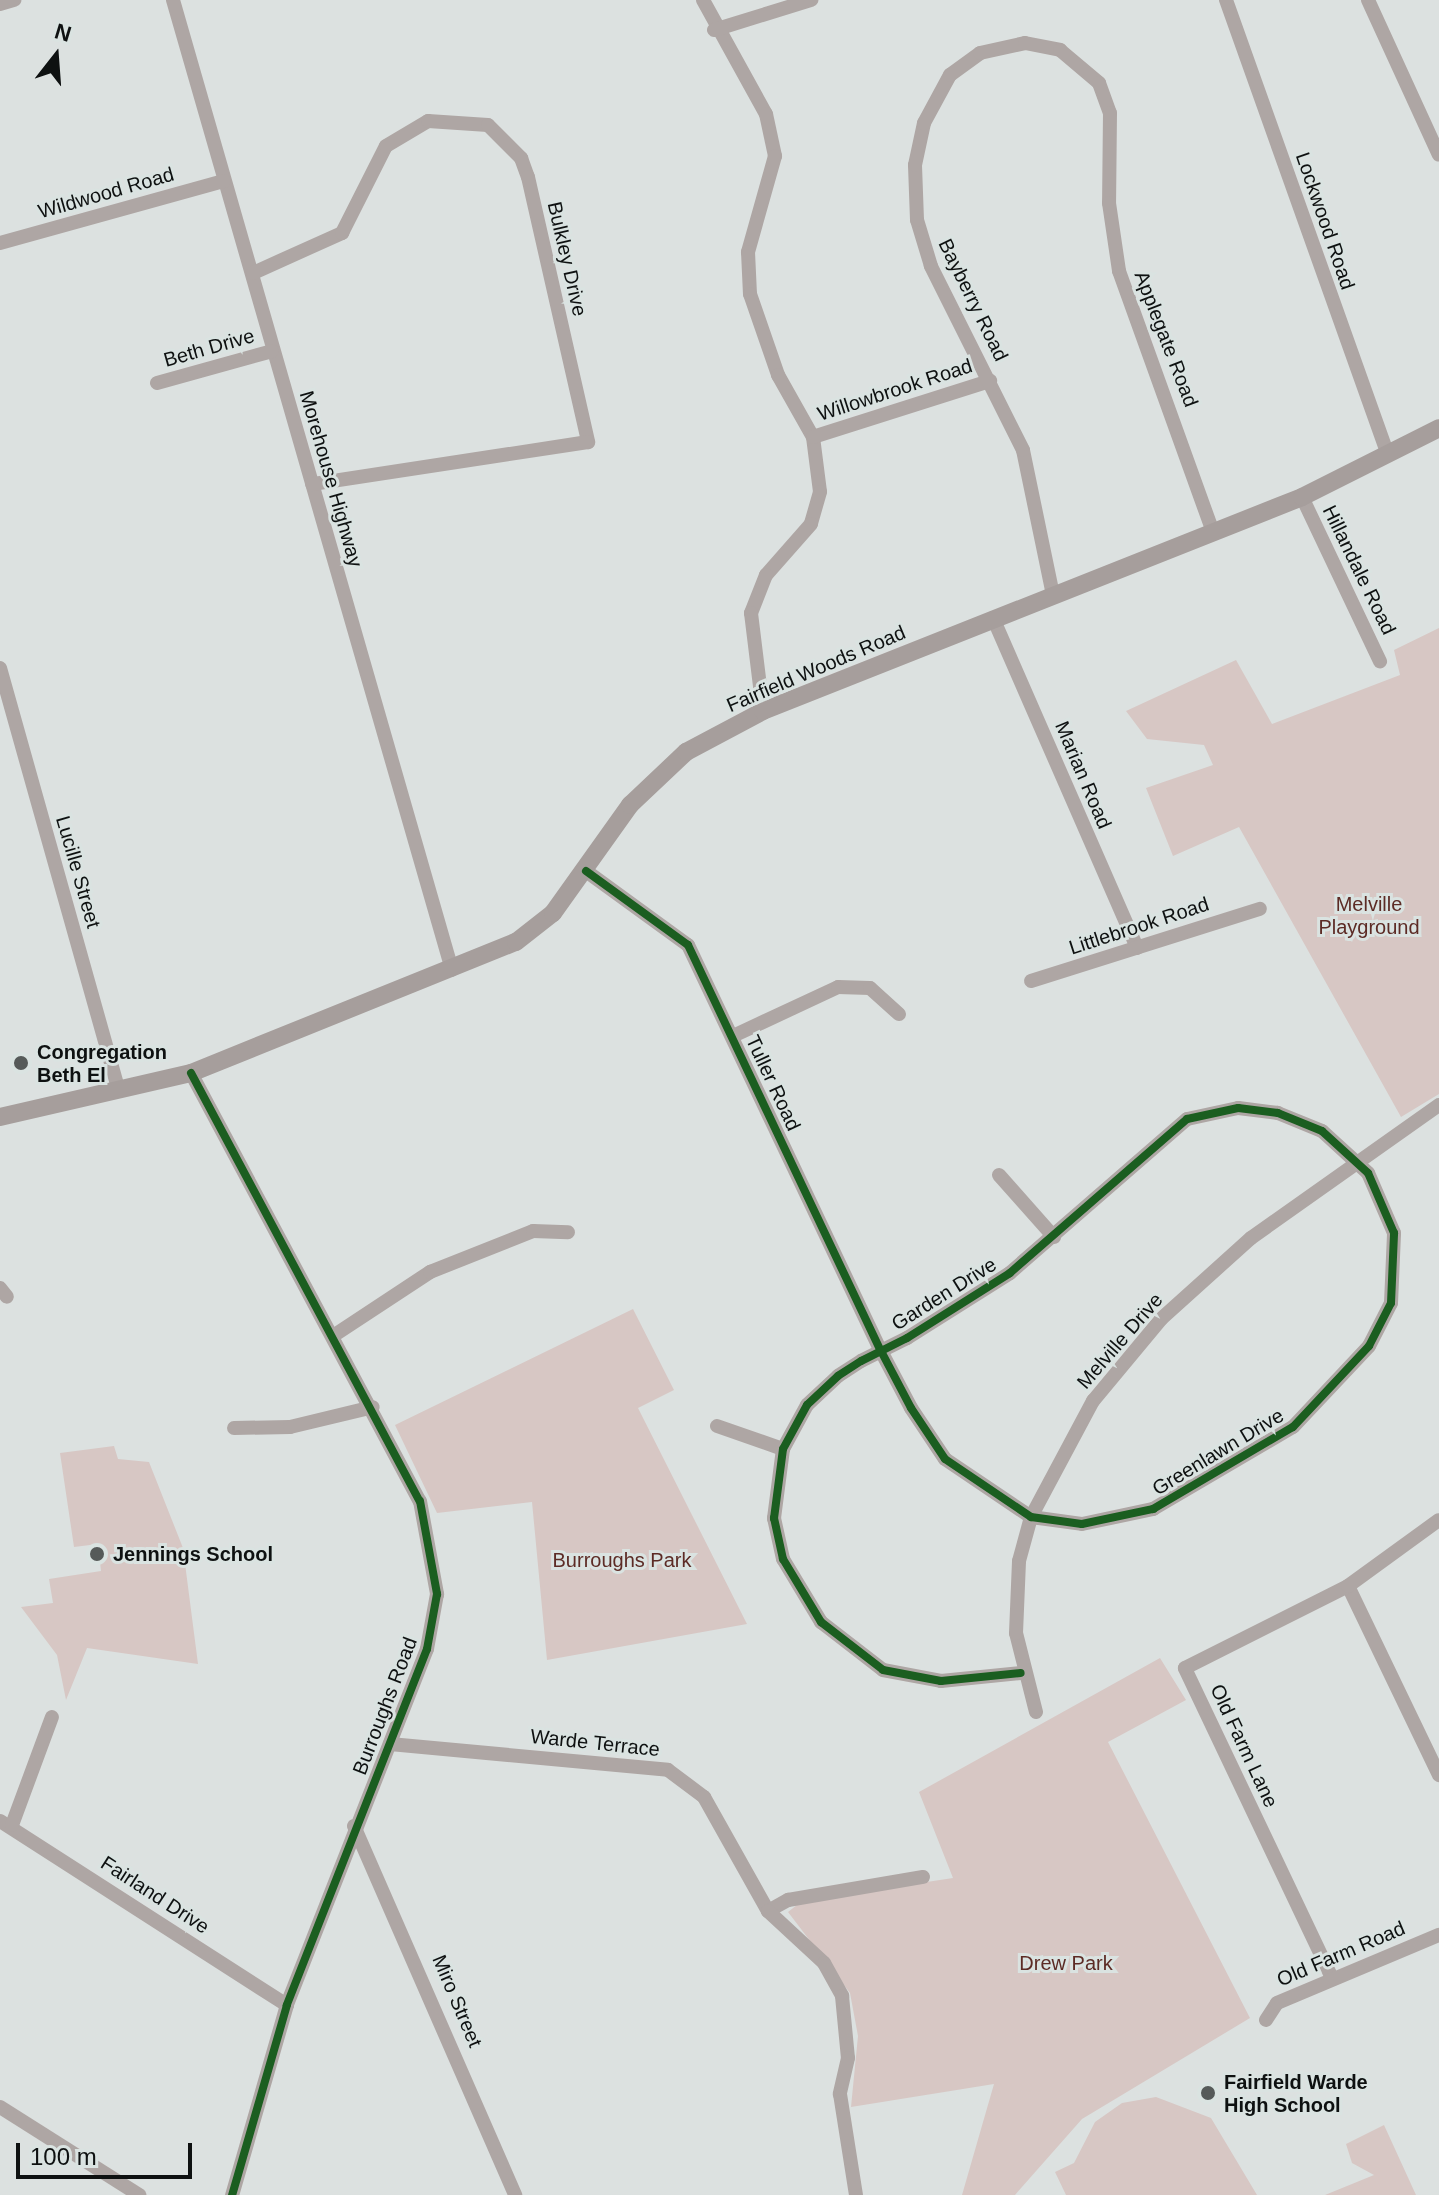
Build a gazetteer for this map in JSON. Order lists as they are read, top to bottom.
{
  "streets": {
    "main road": ["Fairfield Woods Road"],
    "street": [
      "Wildwood Road",
      "Lockwood Road",
      "Bulkley Drive",
      "Bayberry Road",
      "Applegate Road",
      "Beth Drive",
      "Willowbrook Road",
      "Morehouse Highway",
      "Hillandale Road",
      "Marian Road",
      "Lucille Street",
      "Littlebrook Road",
      "Tuller Road",
      "Garden Drive",
      "Melville Drive",
      "Greenlawn Drive",
      "Burroughs Road",
      "Warde Terrace",
      "Old Farm Lane",
      "Fairland Drive",
      "Old Farm Road",
      "Miro Street"
    ]
  },
  "crossings": [
    ["Wildwood Road", "Morehouse Highway"],
    ["Lockwood Road", "Fairfield Woods Road"],
    ["Bulkley Drive", "Morehouse Highway"],
    ["Bayberry Road", "Applegate Road"],
    ["Bayberry Road", "Willowbrook Road"],
    ["Bayberry Road", "Fairfield Woods Road"],
    ["Applegate Road", "Fairfield Woods Road"],
    ["Beth Drive", "Morehouse Highway"],
    ["Morehouse Highway", "Fairfield Woods Road"],
    ["Hillandale Road", "Fairfield Woods Road"],
    ["Fairfield Woods Road", "Marian Road"],
    ["Fairfield Woods Road", "Lucille Street"],
    ["Fairfield Woods Road", "Tuller Road"],
    ["Fairfield Woods Road", "Burroughs Road"],
    ["Marian Road", "Littlebrook Road"],
    ["Tuller Road", "Garden Drive"],
    ["Tuller Road", "Greenlawn Drive"],
    ["Garden Drive", "Melville Drive"],
    ["Garden Drive", "Greenlawn Drive"],
    ["Melville Drive", "Greenlawn Drive"],
    ["Burroughs Road", "Warde Terrace"],
    ["Burroughs Road", "Fairland Drive"],
    ["Burroughs Road", "Miro Street"],
    ["Old Farm Lane", "Old Farm Road"]
  ],
  "parks": ["Melville Playground", "Burroughs Park", "Drew Park"],
  "places": ["Congregation Beth El", "Jennings School", "Fairfield Warde High School"],
  "scale_bar": "100 m",
  "north": "top"
}
